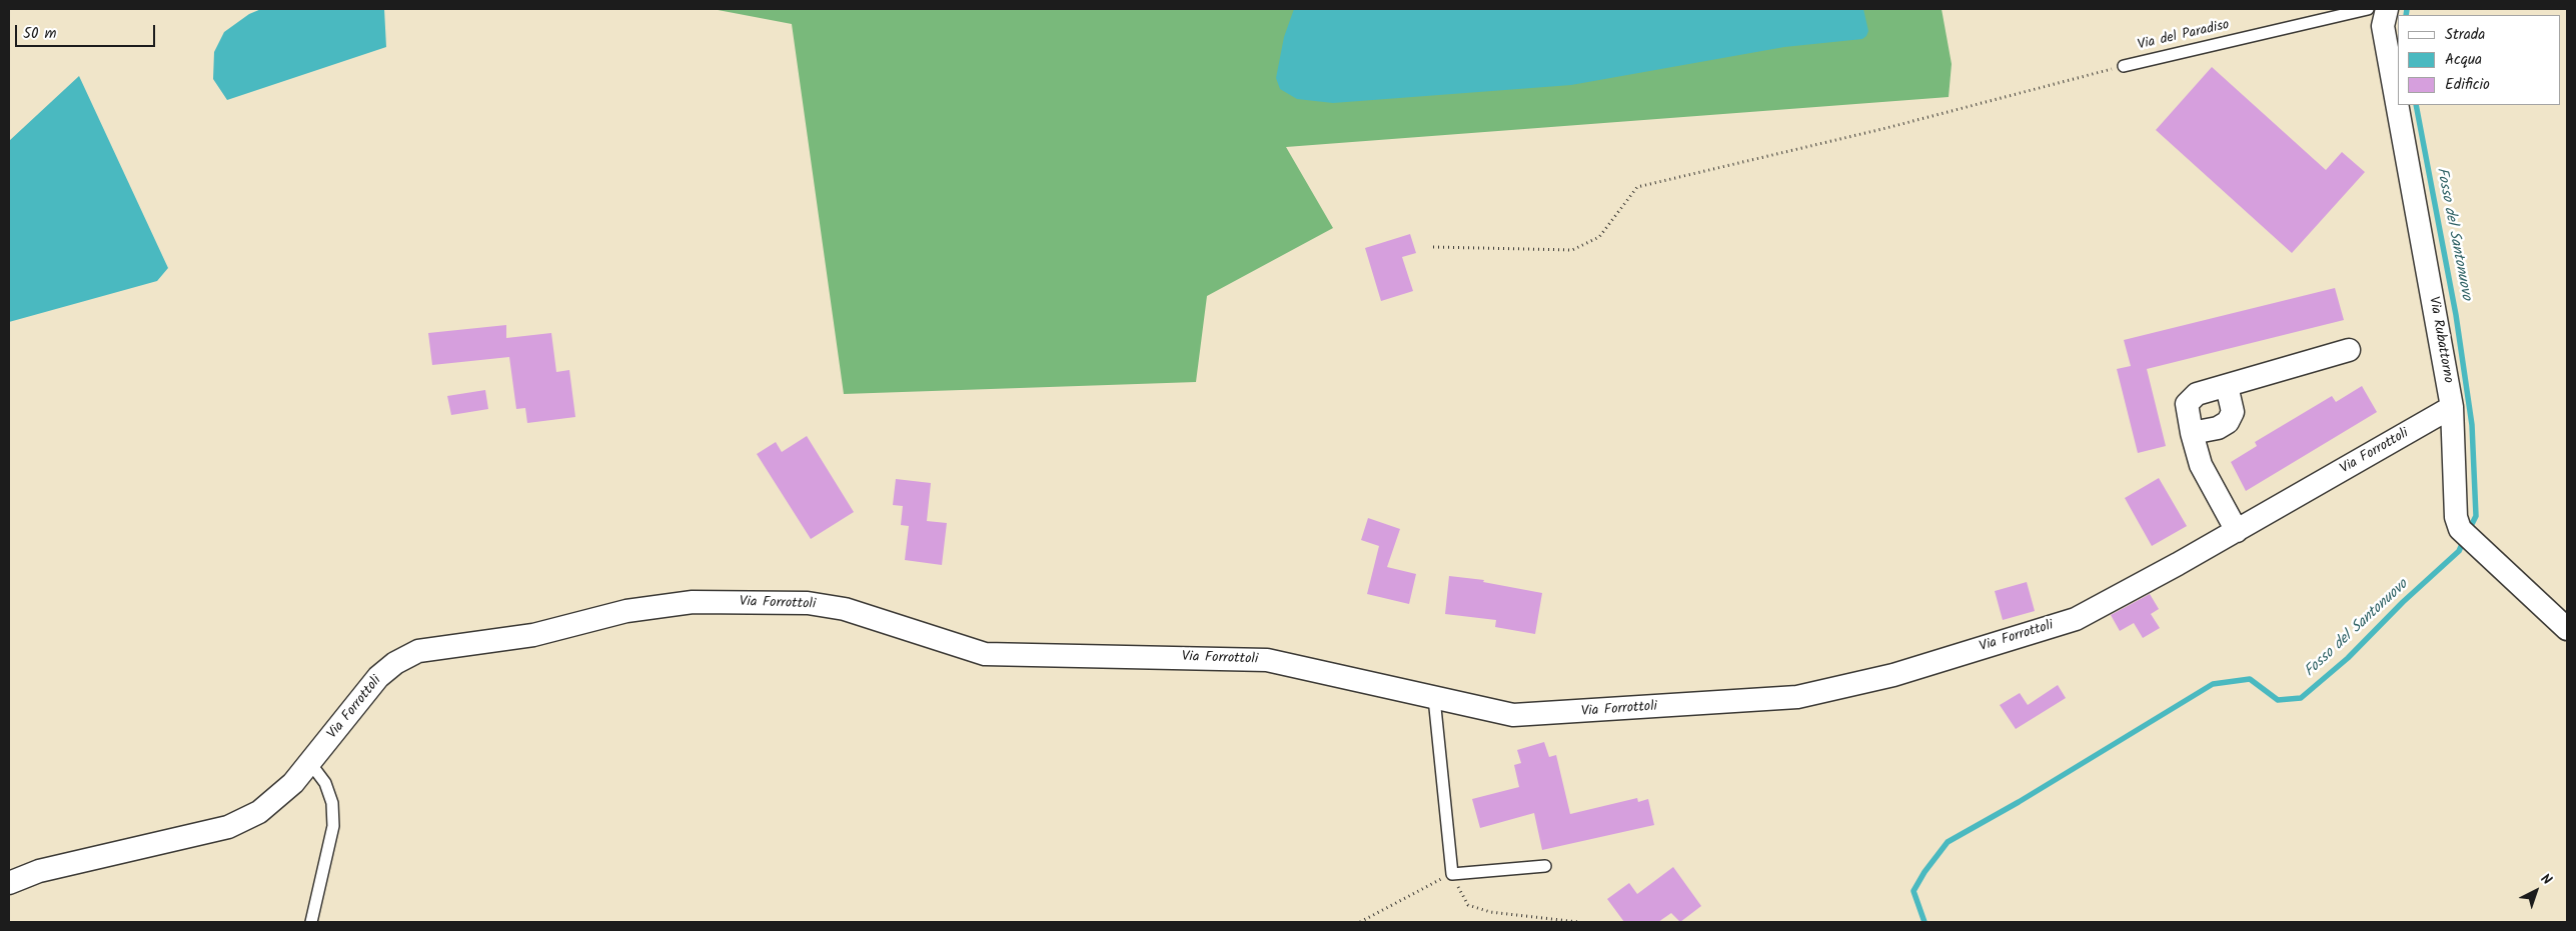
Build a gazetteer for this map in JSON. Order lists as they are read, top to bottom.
{
  "streets": {
    "street": ["Via Rubattorno", "Via Forrottoli"],
    "lane": ["Via del Paradiso"]
  },
  "crossings": [
    ["Via Rubattorno", "Via Forrottoli"]
  ],
  "water": ["Fosso del Santonuovo"],
  "legend": ["Strada", "Acqua", "Edificio"],
  "scale_bar": "50 m",
  "north": "top right"
}
